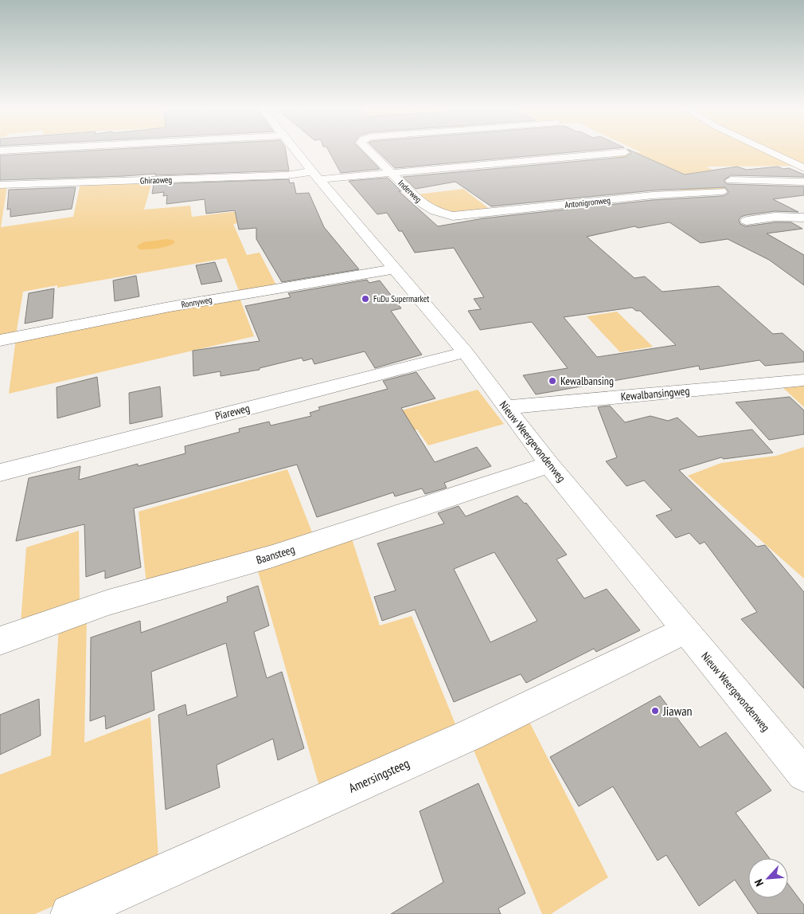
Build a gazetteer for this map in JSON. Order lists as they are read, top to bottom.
{
  "streets": {
    "street": [
      "Ghiraoweg",
      "Inderweg",
      "Antonigronweg",
      "Ronnyweg",
      "Kewalbansingweg",
      "Piareweg",
      "Nieuw Weergevondenweg",
      "Baansteeg",
      "Amersingsteeg"
    ]
  },
  "crossings": [
    ["Ghiraoweg", "Inderweg"],
    ["Ghiraoweg", "Nieuw Weergevondenweg"],
    ["Inderweg", "Antonigronweg"],
    ["Ronnyweg", "Nieuw Weergevondenweg"],
    ["Kewalbansingweg", "Nieuw Weergevondenweg"],
    ["Piareweg", "Nieuw Weergevondenweg"],
    ["Nieuw Weergevondenweg", "Baansteeg"],
    ["Nieuw Weergevondenweg", "Amersingsteeg"]
  ],
  "places": ["FuDu Supermarket", "Kewalbansing", "Jiawan"],
  "north": "bottom left"
}
